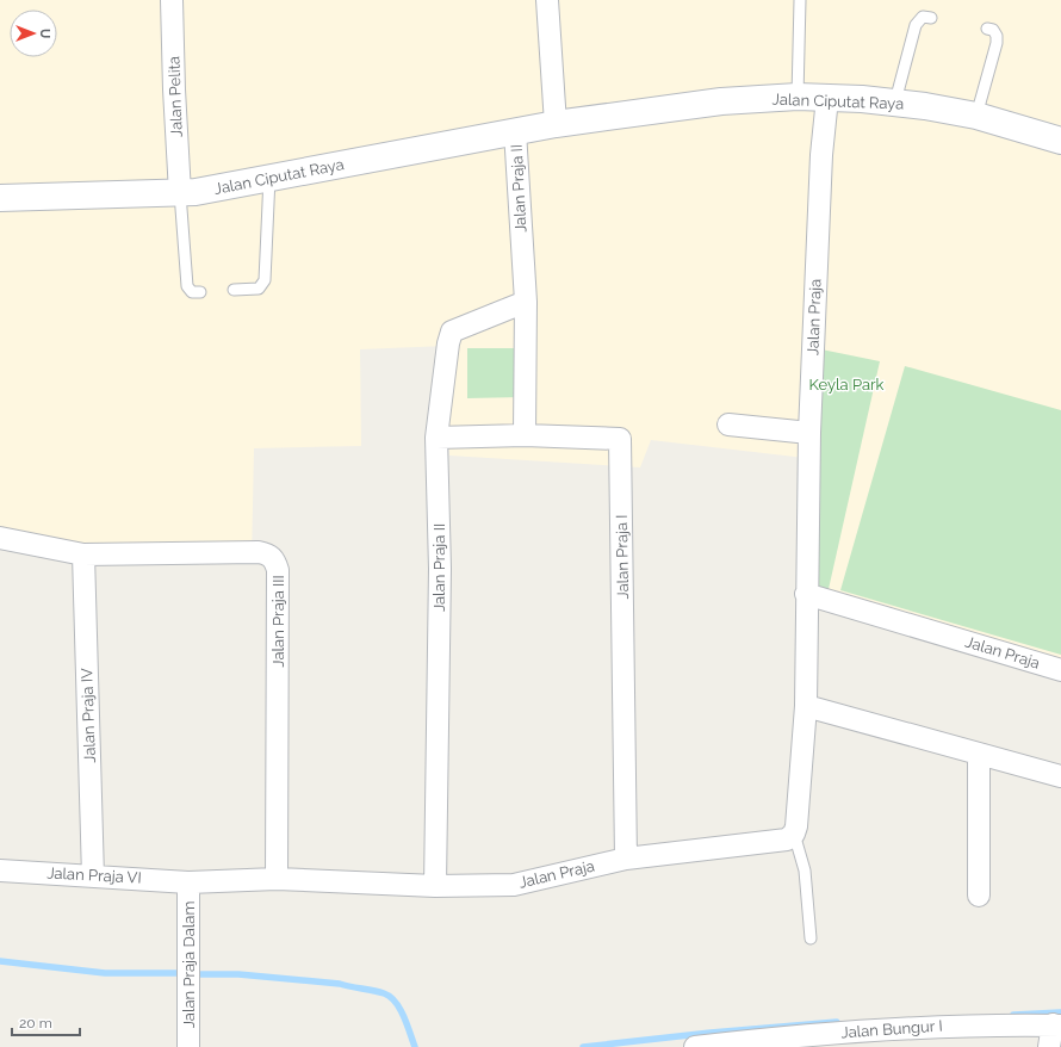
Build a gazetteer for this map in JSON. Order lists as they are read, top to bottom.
{
  "streets": {
    "main road": ["Jalan Ciputat Raya"],
    "street": [
      "Jalan Pelita",
      "Jalan Praja II",
      "Jalan Praja",
      "Jalan Praja I",
      "Jalan Praja III",
      "Jalan Praja IV",
      "Jalan Praja VI",
      "Jalan Praja Dalam",
      "Jalan Bungur I"
    ]
  },
  "crossings": [
    ["Jalan Pelita", "Jalan Ciputat Raya"],
    ["Jalan Ciputat Raya", "Jalan Praja II"],
    ["Jalan Ciputat Raya", "Jalan Praja"],
    ["Jalan Praja II", "Jalan Praja"],
    ["Jalan Praja II", "Jalan Praja I"],
    ["Jalan Praja", "Jalan Praja I"],
    ["Jalan Praja", "Jalan Praja III"],
    ["Jalan Praja", "Jalan Praja VI"],
    ["Jalan Praja", "Jalan Praja Dalam"],
    ["Jalan Praja III", "Jalan Praja IV"],
    ["Jalan Praja IV", "Jalan Praja VI"],
    ["Jalan Praja VI", "Jalan Praja Dalam"]
  ],
  "parks": ["Keyla Park"],
  "scale_bar": "20 m",
  "north": "right"
}
